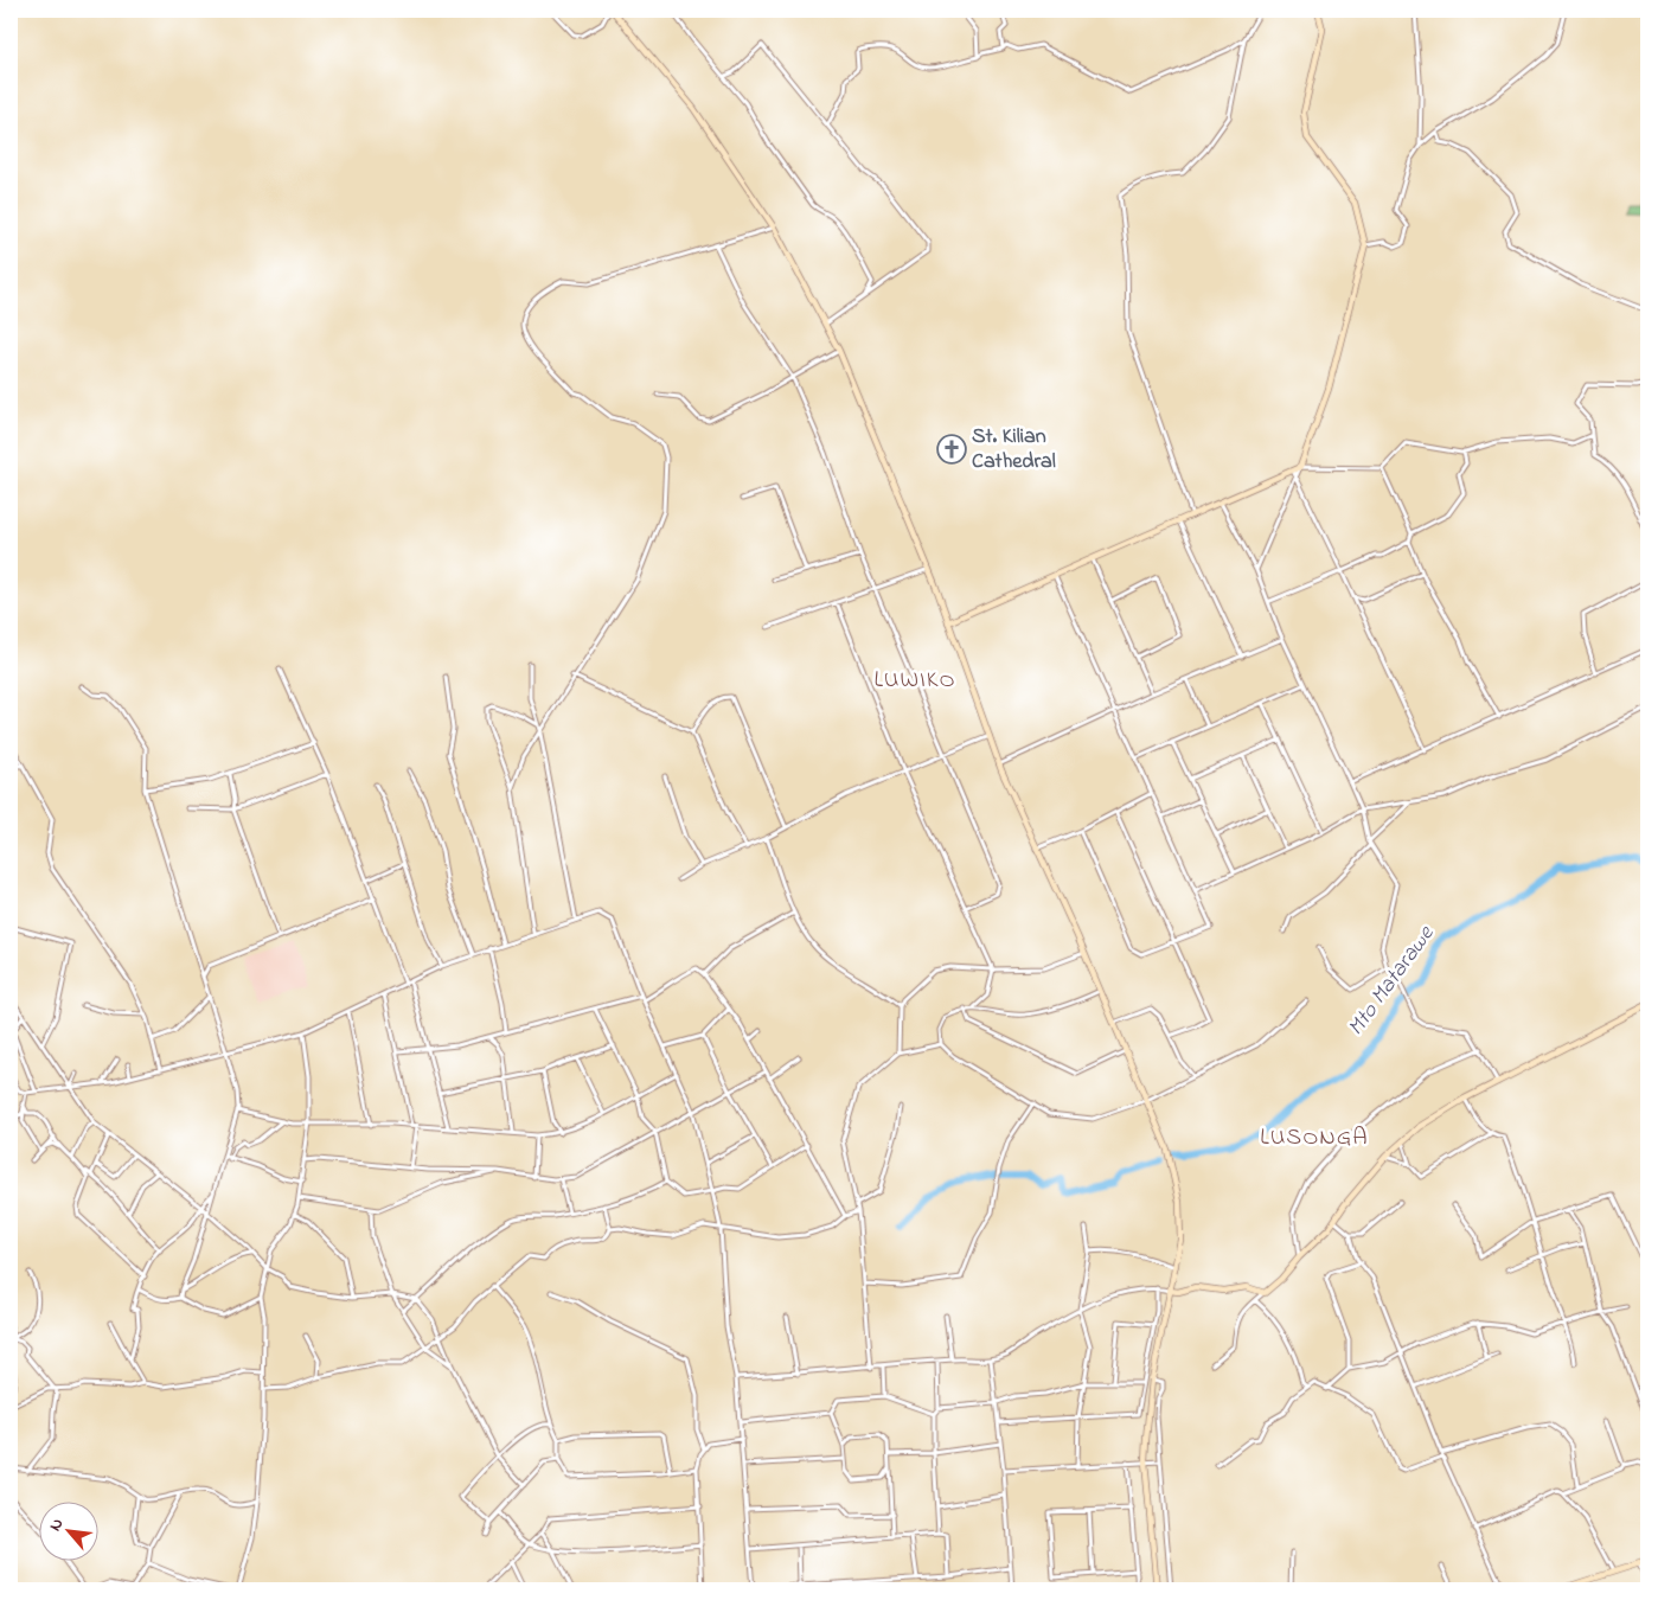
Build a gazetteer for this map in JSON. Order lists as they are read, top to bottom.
{
  "districts": ["LUWIKO", "LUSONGA"],
  "water": ["Mto Matarawe"],
  "places": {
    "church": ["St. Kilian Cathedral"]
  },
  "north": "top left"
}
